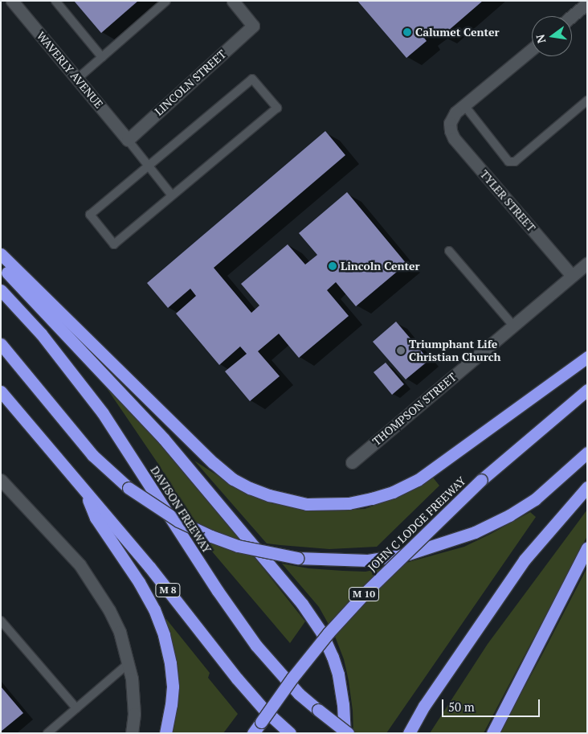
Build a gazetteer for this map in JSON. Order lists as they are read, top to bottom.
{
  "streets": {
    "highway": [
      "DAVISON FREEWAY",
      "JOHN C LODGE FREEWAY",
      "M 8",
      "M 10"
    ],
    "street": [
      "WAVERLY AVENUE",
      "LINCOLN STREET",
      "TYLER STREET",
      "THOMPSON STREET"
    ]
  },
  "crossings": [
    ["WAVERLY AVENUE", "LINCOLN STREET"],
    ["TYLER STREET", "THOMPSON STREET"]
  ],
  "places": ["Calumet Center", "Lincoln Center", "Triumphant Life Christian Church"],
  "scale_bar": "50 m",
  "north": "left"
}
